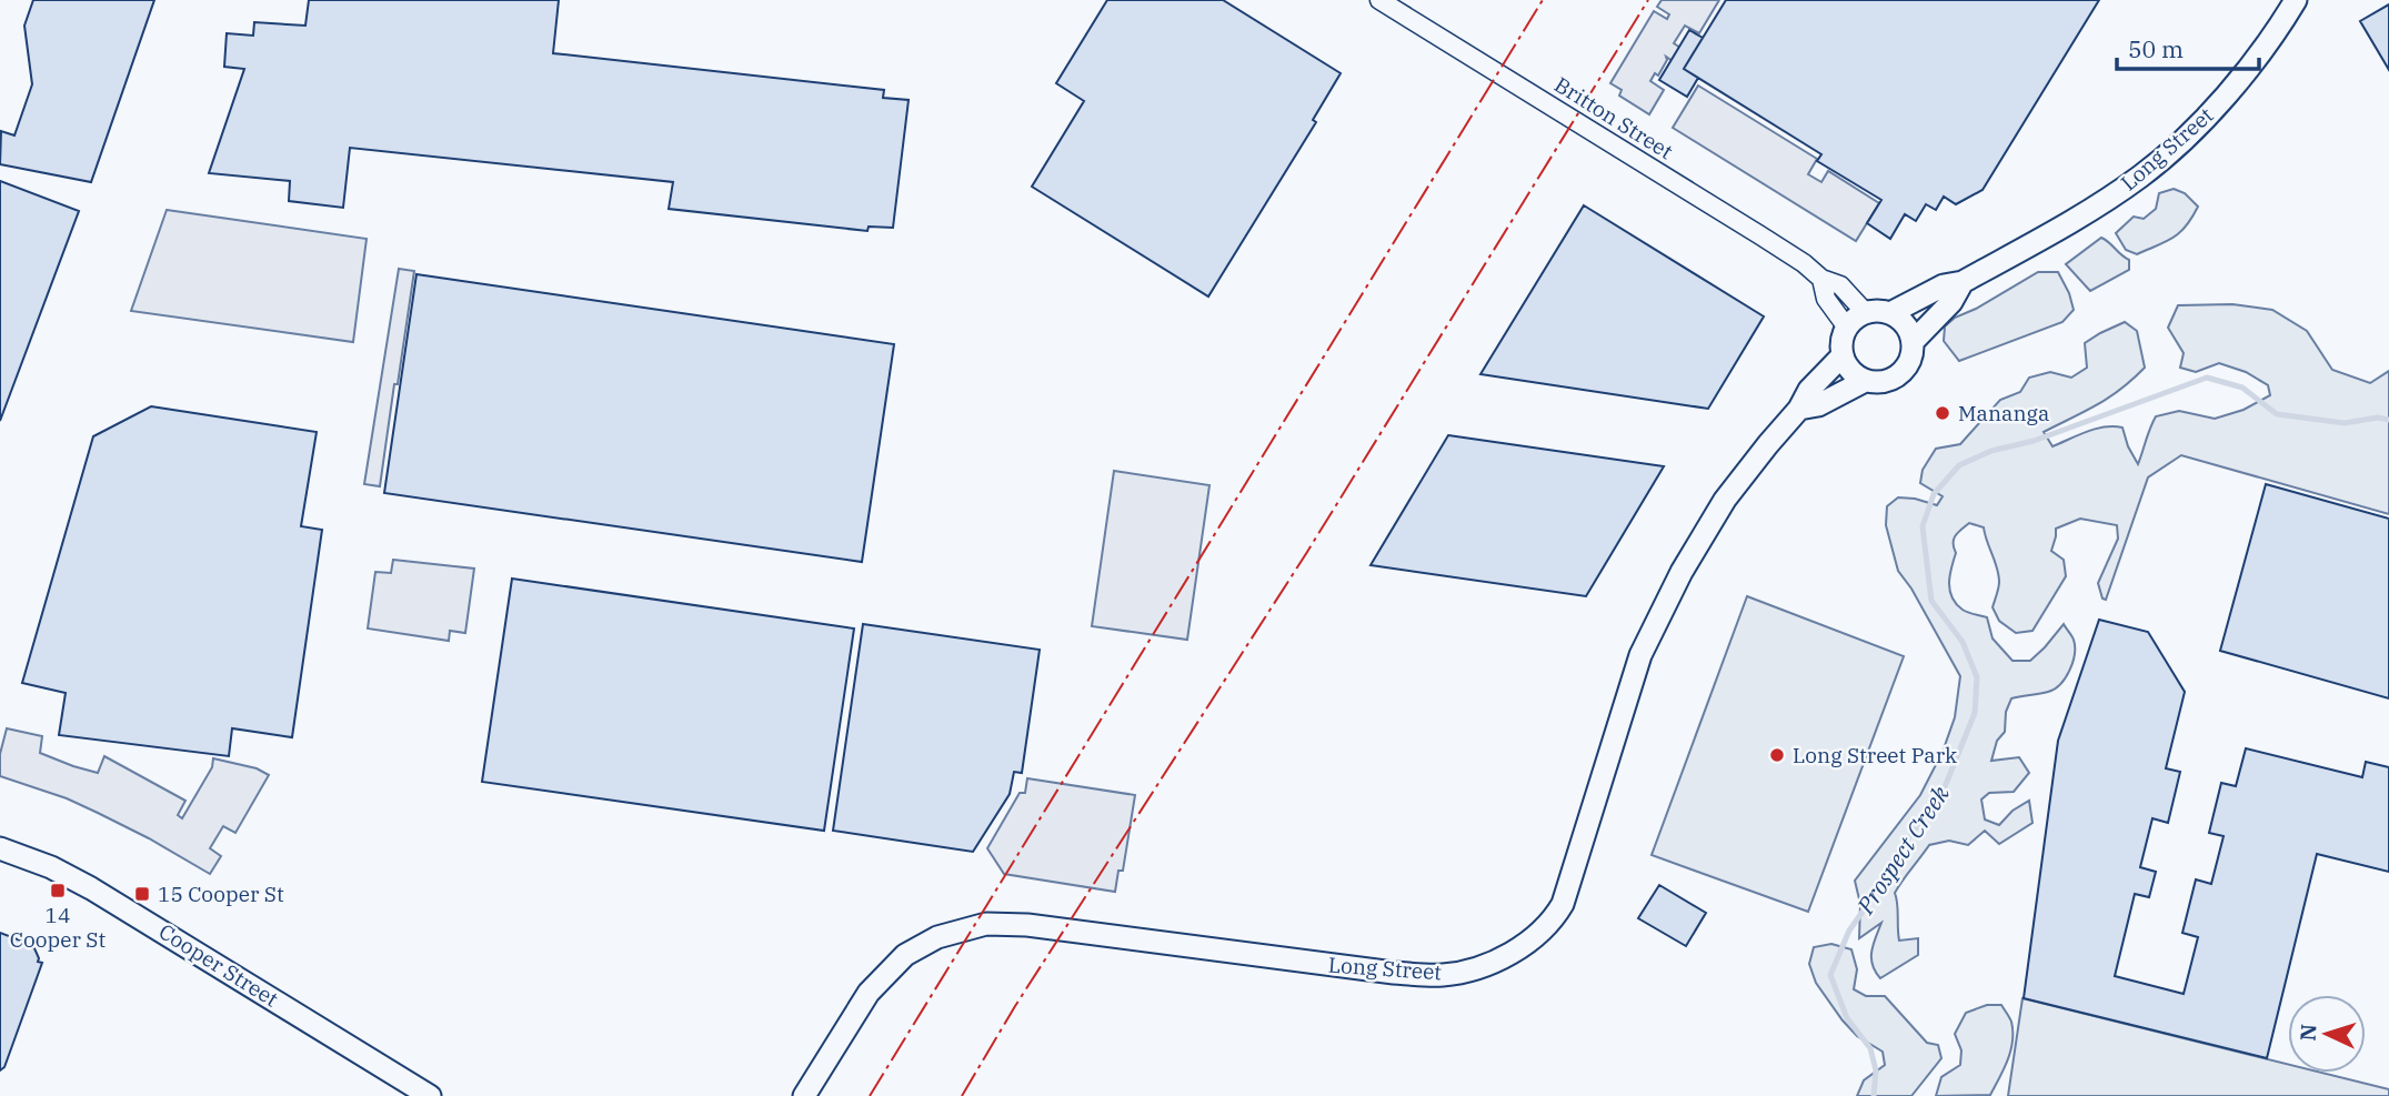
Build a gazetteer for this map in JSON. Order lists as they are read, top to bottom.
{
  "streets": {
    "street": ["Britton Street", "Long Street", "Cooper Street"]
  },
  "crossings": [
    ["Britton Street", "Long Street"]
  ],
  "water": ["Prospect Creek"],
  "places": {
    "other": ["Mananga", "Long Street Park"],
    "transit": ["14 Cooper St", "15 Cooper St"]
  },
  "scale_bar": "50 m",
  "north": "left"
}
